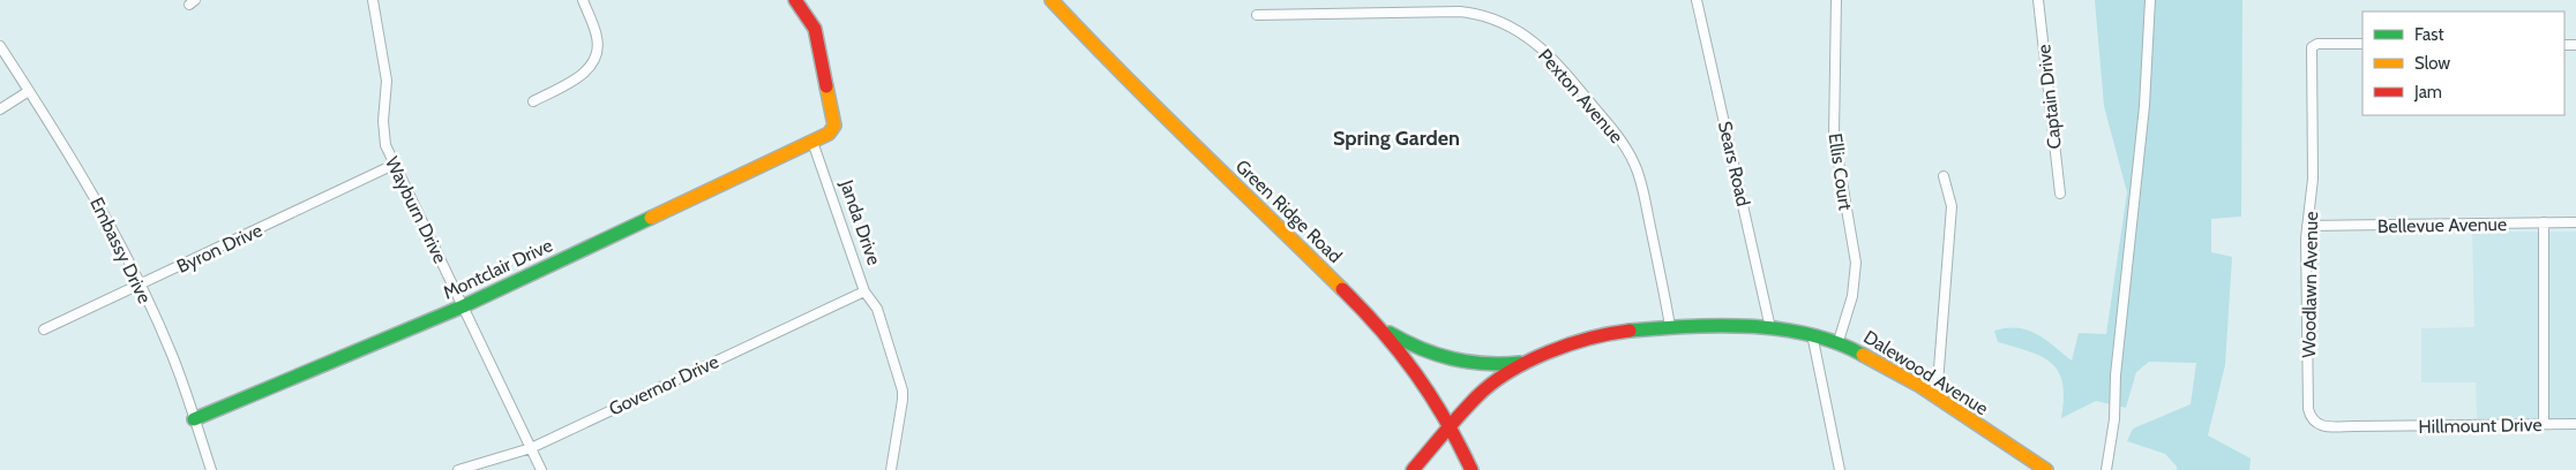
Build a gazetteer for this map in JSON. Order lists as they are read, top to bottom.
{
  "streets": {
    "street": [
      "Pexton Avenue",
      "Captain Drive",
      "Sears Road",
      "Ellis Court",
      "Wayburn Drive",
      "Green Ridge Road",
      "Janda Drive",
      "Bellevue Avenue",
      "Byron Drive",
      "Embassy Drive",
      "Montclair Drive",
      "Woodlawn Avenue",
      "Dalewood Avenue",
      "Governor Drive",
      "Hillmount Drive"
    ]
  },
  "crossings": [
    ["Pexton Avenue", "Dalewood Avenue"],
    ["Sears Road", "Dalewood Avenue"],
    ["Ellis Court", "Dalewood Avenue"],
    ["Wayburn Drive", "Byron Drive"],
    ["Wayburn Drive", "Montclair Drive"],
    ["Wayburn Drive", "Governor Drive"],
    ["Green Ridge Road", "Dalewood Avenue"],
    ["Janda Drive", "Montclair Drive"],
    ["Janda Drive", "Governor Drive"],
    ["Bellevue Avenue", "Woodlawn Avenue"],
    ["Byron Drive", "Embassy Drive"],
    ["Embassy Drive", "Montclair Drive"],
    ["Woodlawn Avenue", "Hillmount Drive"]
  ],
  "districts": ["Spring Garden"],
  "legend": ["Fast", "Slow", "Jam"]
}
